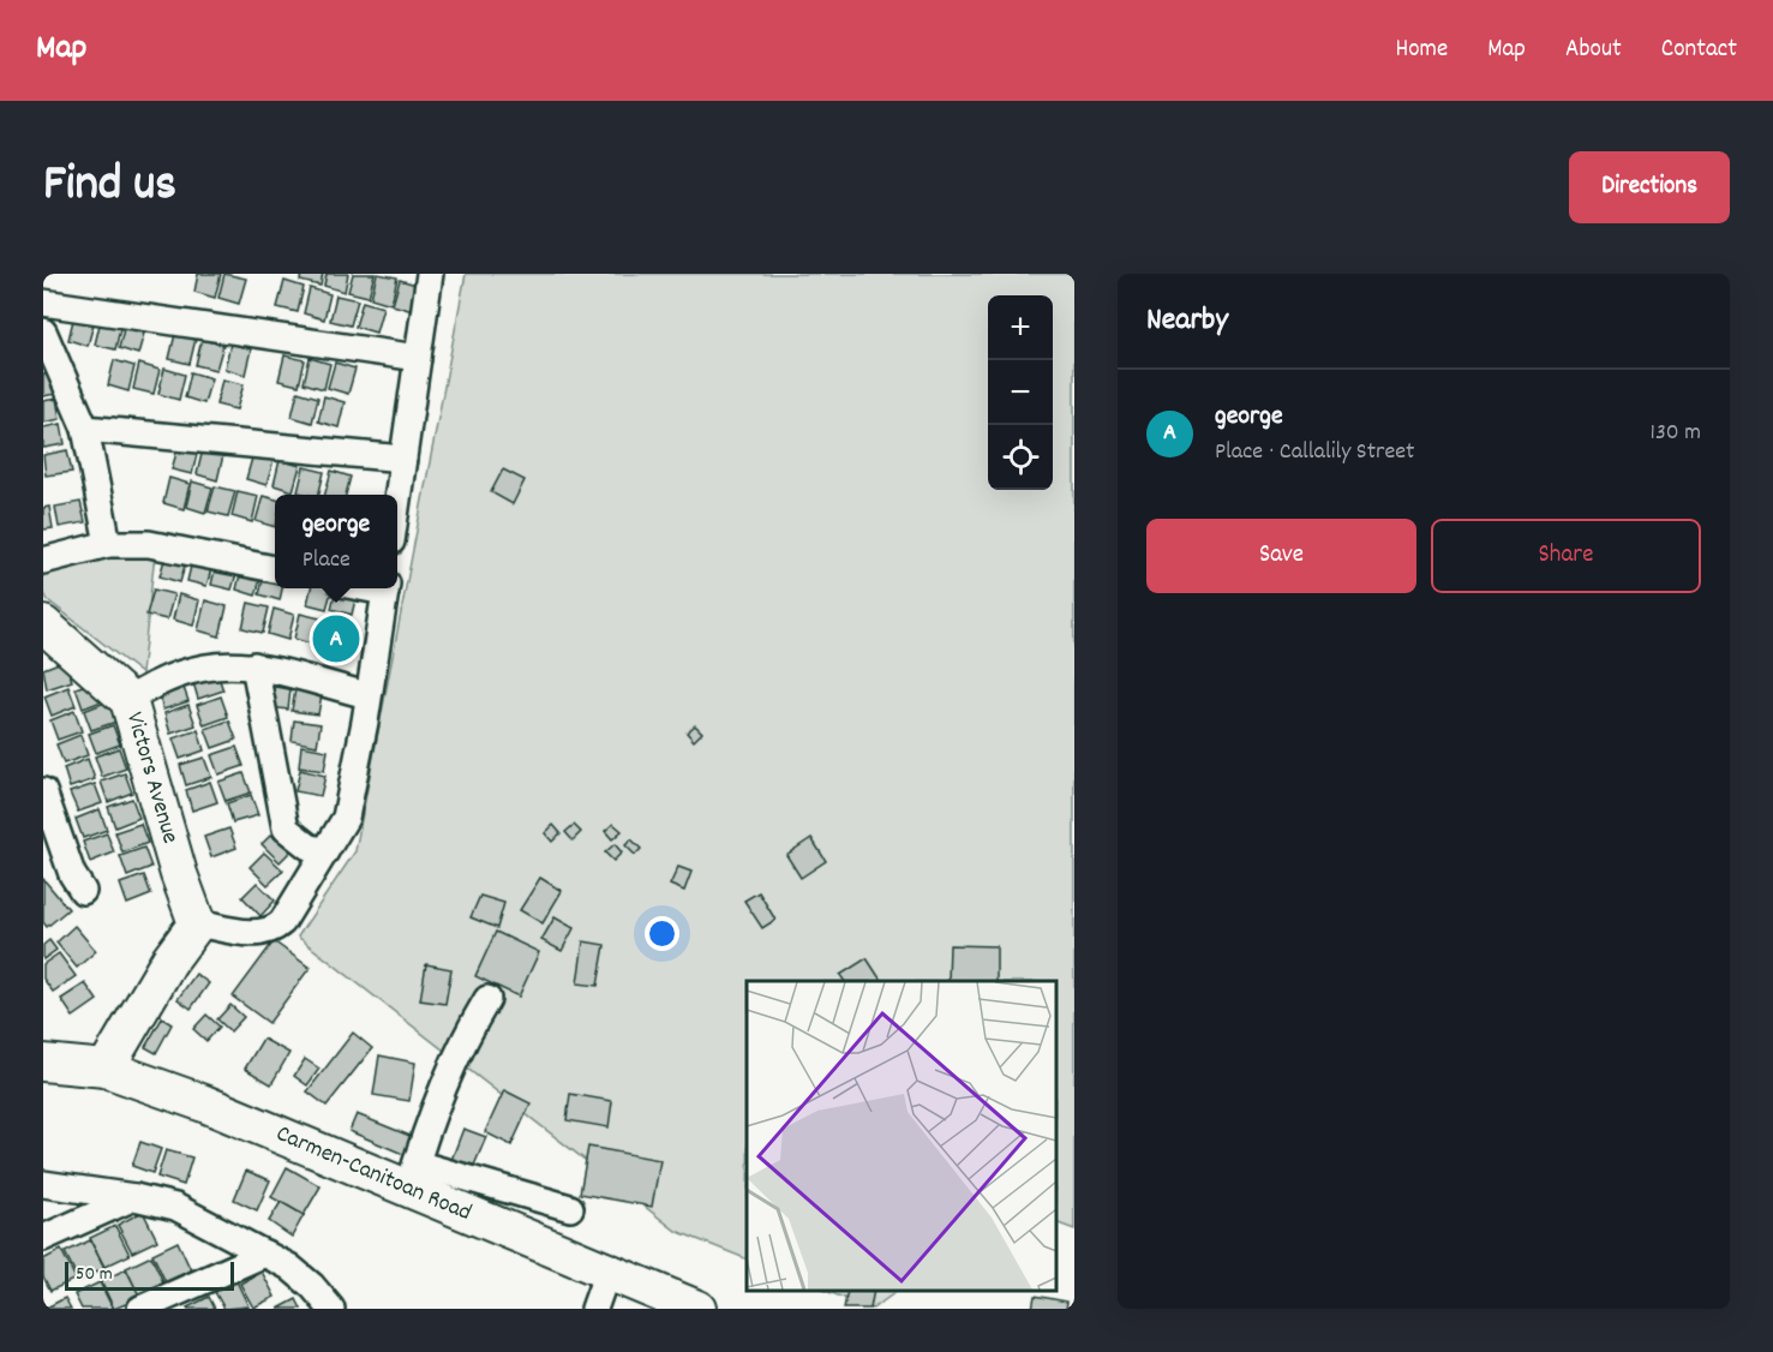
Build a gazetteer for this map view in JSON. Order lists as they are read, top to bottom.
{
  "streets": {
    "main road": ["Victors Avenue", "Carmen-Canitoan Road"]
  },
  "scale_bar": "50 m",
  "page": {
    "header": "Map",
    "nav": [
      "Home",
      "Map",
      "About",
      "Contact"
    ],
    "title": "Find us",
    "buttons": [
      "Directions",
      ["Save", "Share"]
    ],
    "heading": "Nearby",
    "map_buttons": ["+", "−"],
    "list": [
      {
        "mark": "A",
        "name": "george",
        "note": "Place · Callalily Street",
        "value": "130 m"
      }
    ],
    "popup": ["george", "Place"],
    "pins": "A",
    "scale": "50 m"
  }
}
